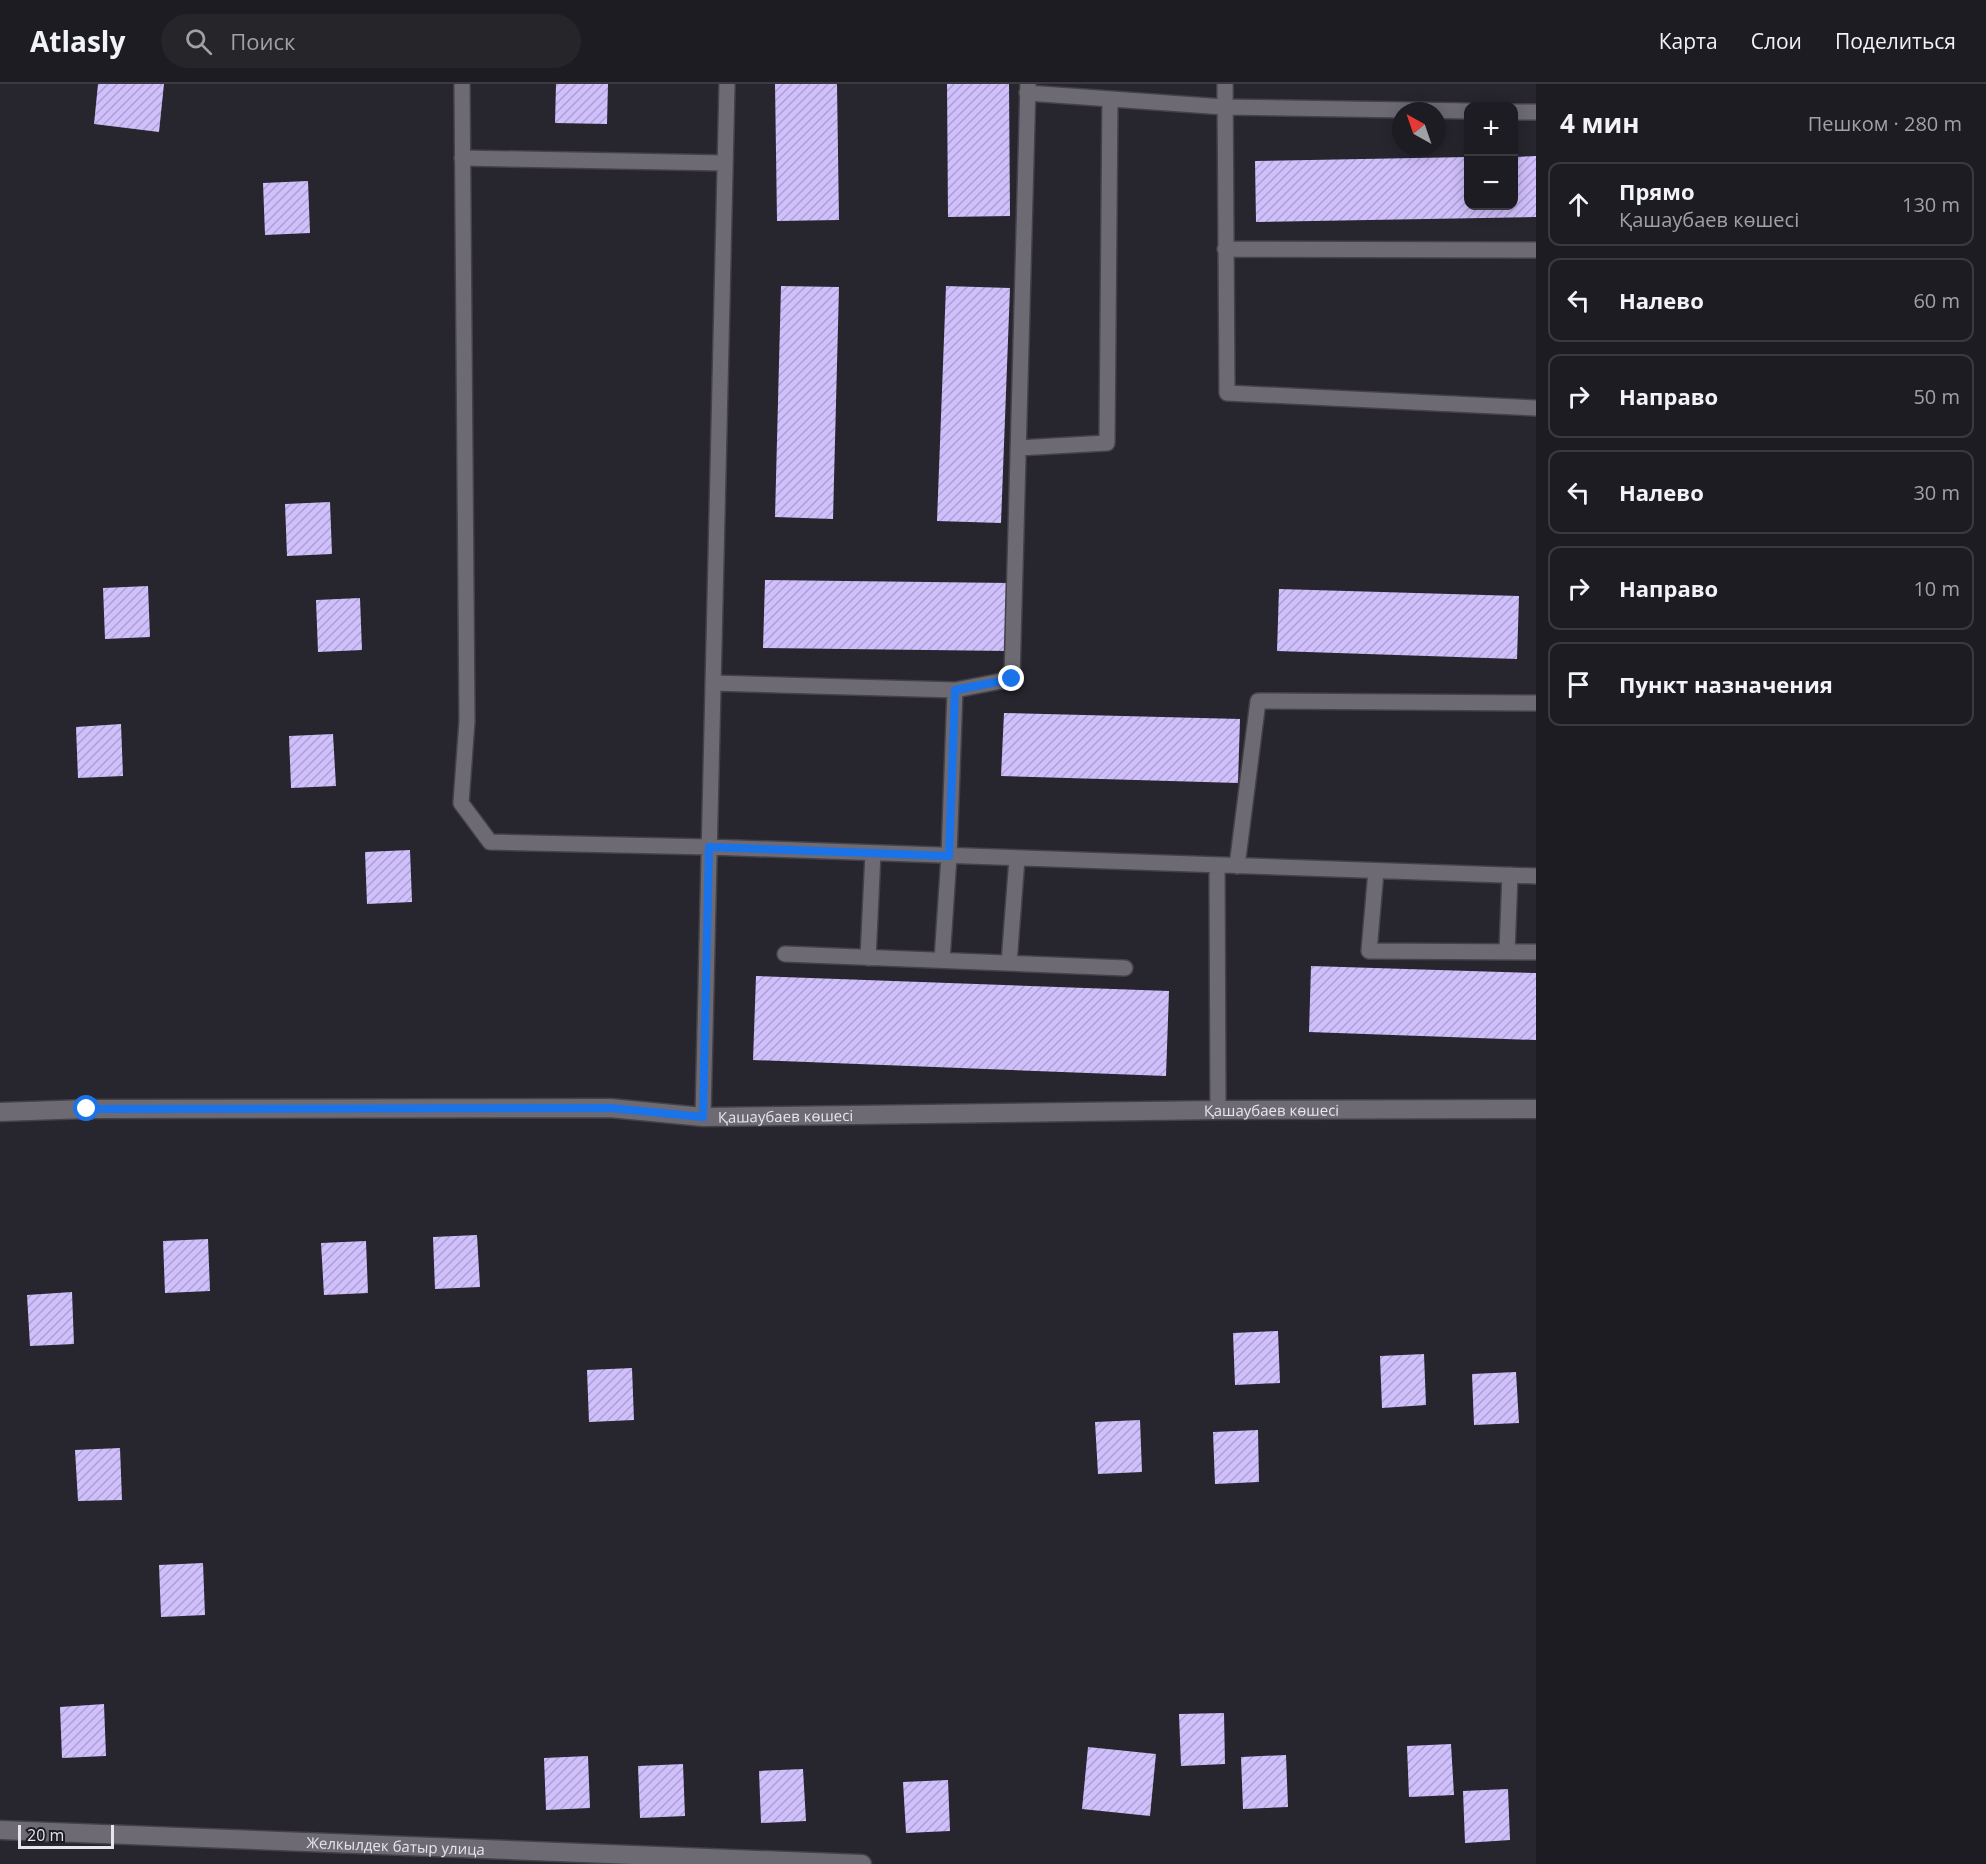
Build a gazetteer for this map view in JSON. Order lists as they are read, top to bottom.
{
  "streets": {
    "street": ["Қашаубаев көшесі", "Желкылдек батыр улица"]
  },
  "scale_bar": "20 m",
  "north": "top left",
  "page": {
    "header": "Atlasly",
    "search": "Поиск",
    "nav": ["Карта", "Слои", "Поделиться"],
    "heading": ["4 мин", "Пешком · 280 m"],
    "map_buttons": ["+", "−"],
    "list": [
      ["Прямо", "Қашаубаев көшесі", "130 m"],
      ["Налево", "60 m"],
      ["Направо", "50 m"],
      ["Налево", "30 m"],
      ["Направо", "10 m"],
      "Пункт назначения"
    ],
    "scale": "20 m"
  }
}
